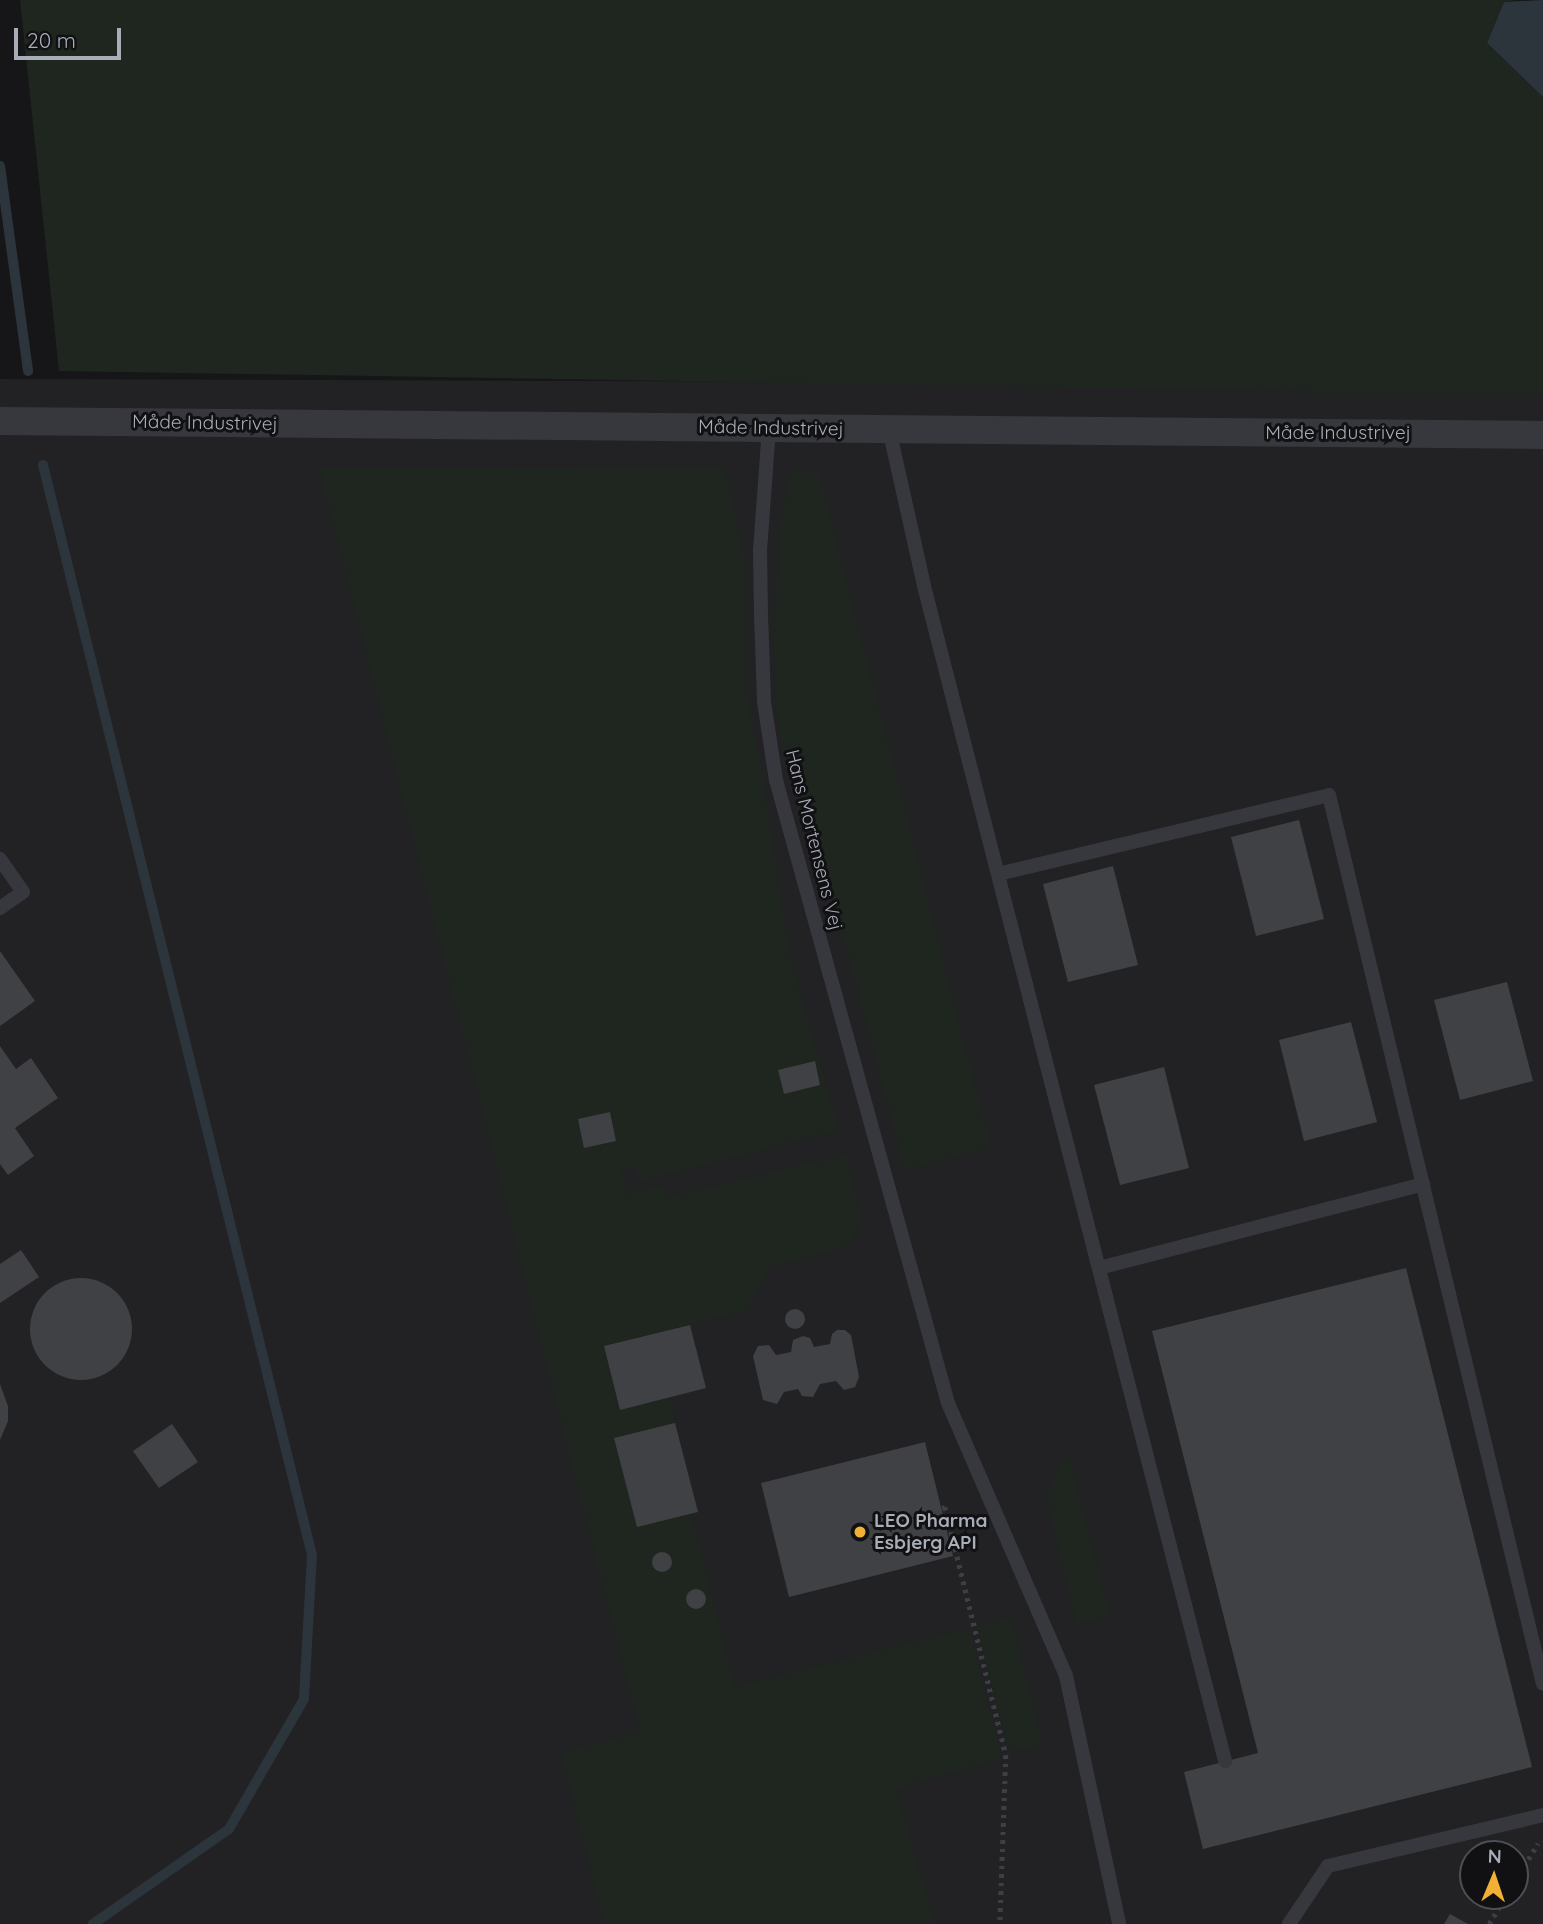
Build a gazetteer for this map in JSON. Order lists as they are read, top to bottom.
{
  "streets": {
    "street": ["Måde Industrivej"],
    "lane": ["Hans Mortensens Vej"]
  },
  "crossings": [
    ["Måde Industrivej", "Hans Mortensens Vej"]
  ],
  "places": ["LEO Pharma Esbjerg API"],
  "scale_bar": "20 m",
  "north": "top"
}
